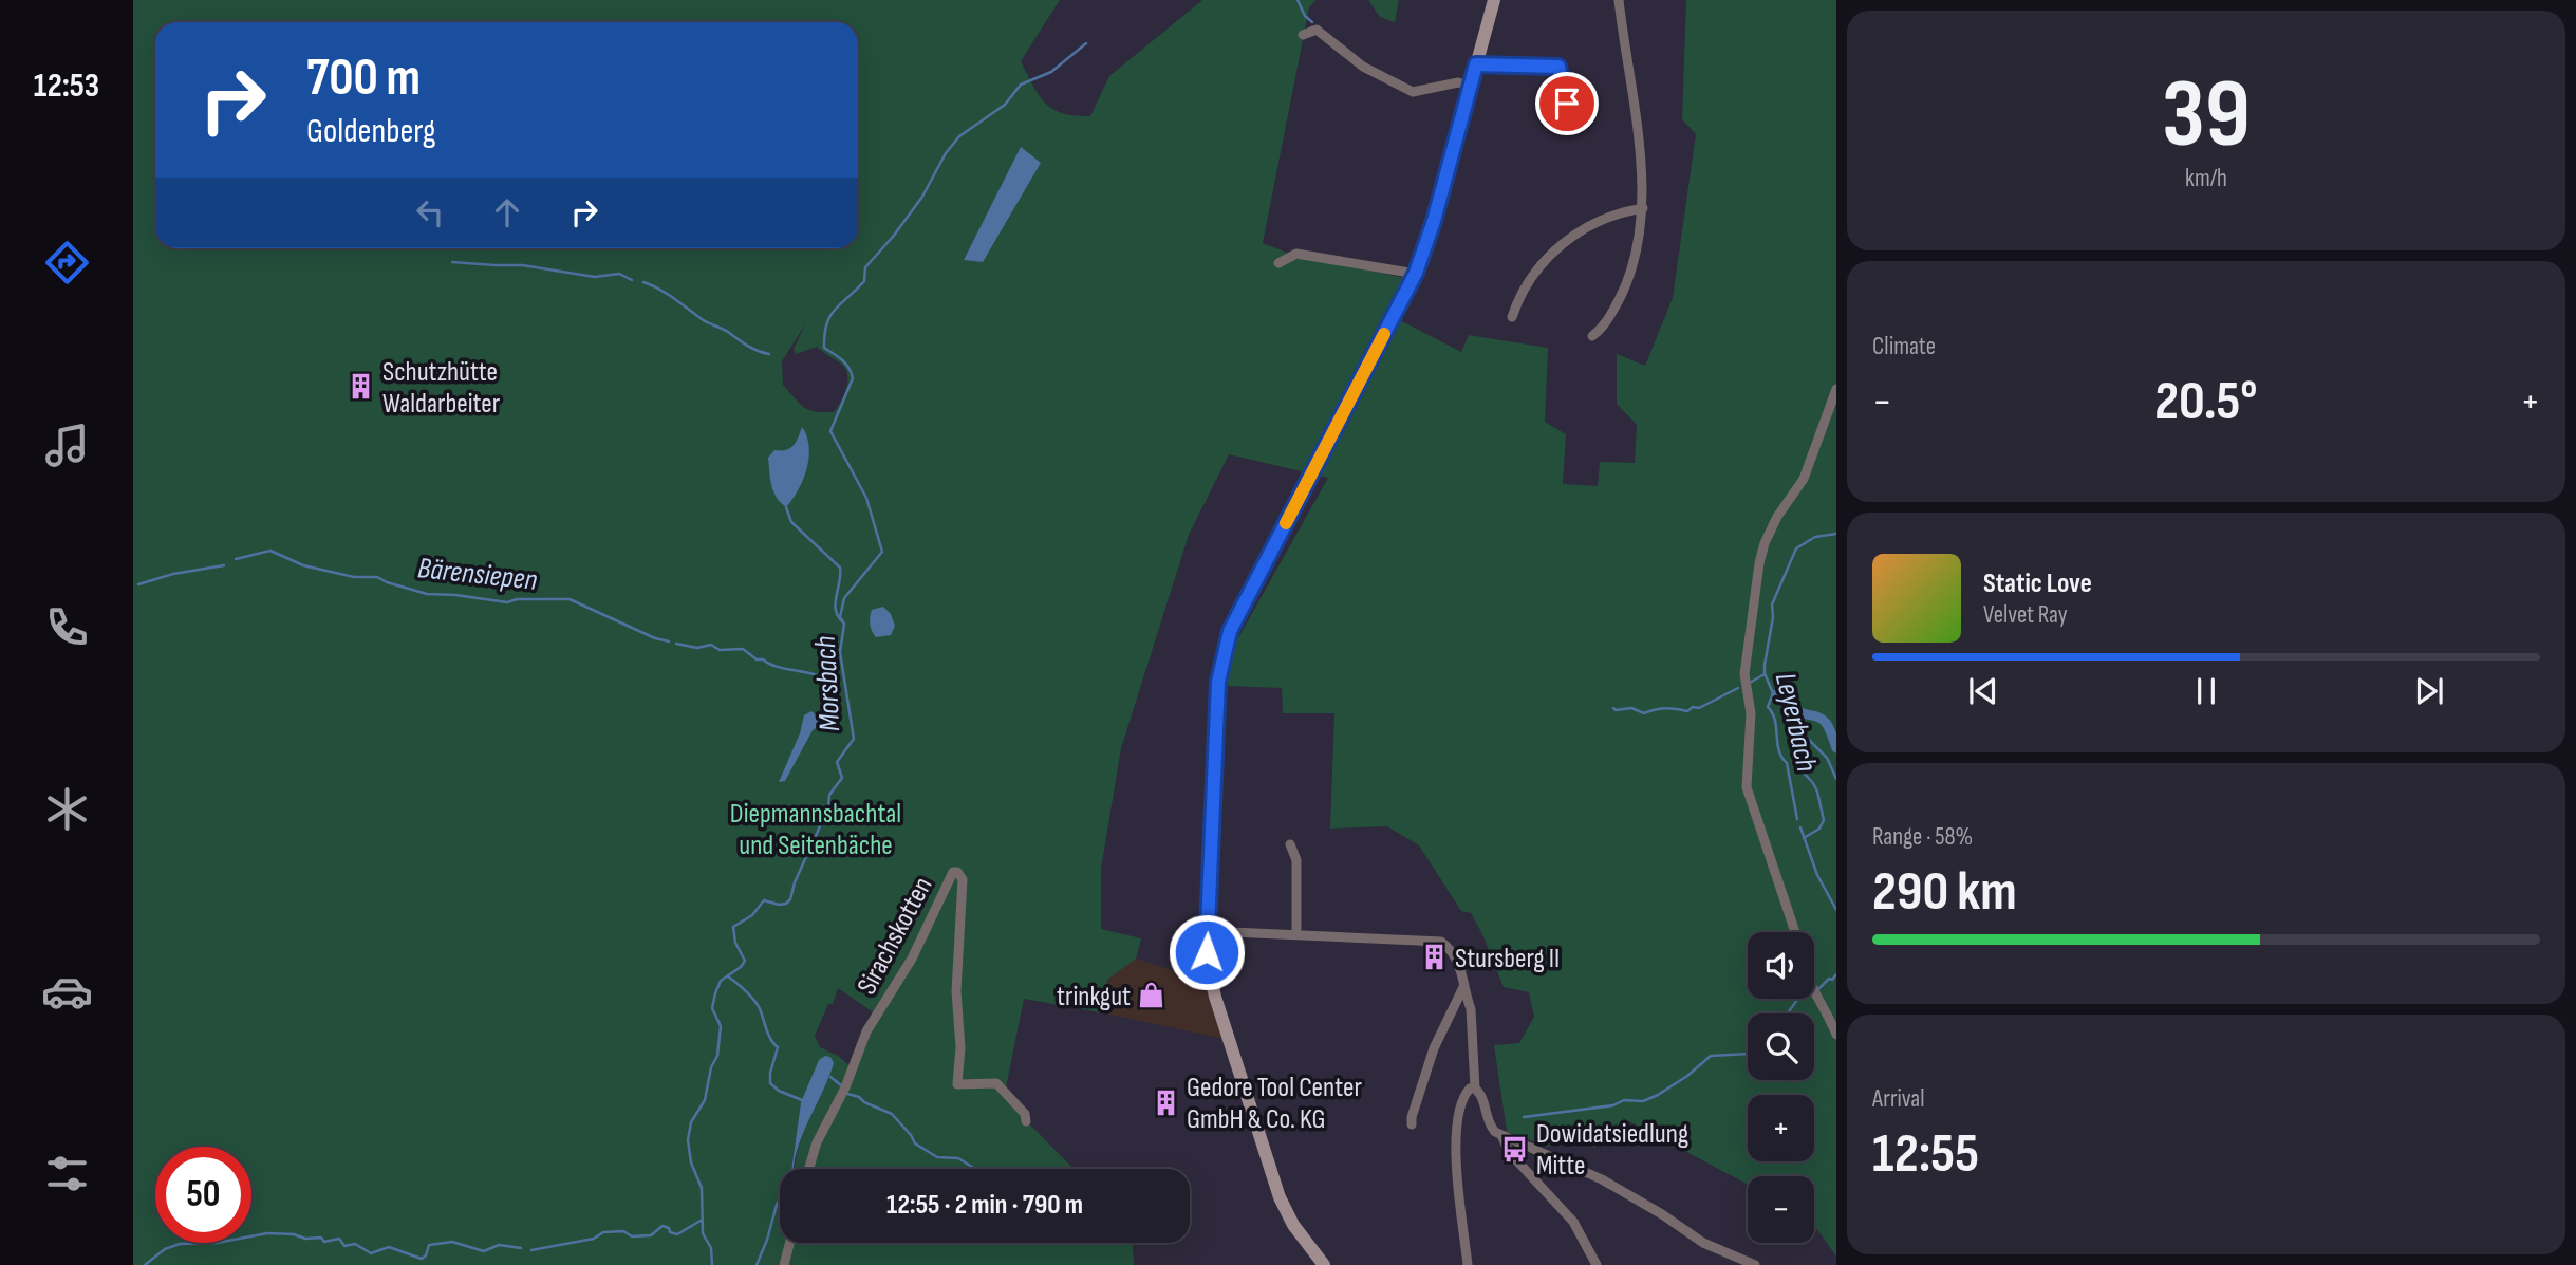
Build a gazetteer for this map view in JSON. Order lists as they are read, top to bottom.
{
  "streets": {
    "street": ["Sirachskotten"]
  },
  "water": ["Bärensiepen", "Morsbach", "Leyerbach"],
  "parks": ["Diepmannsbachtal und Seitenbäche"],
  "places": {
    "building": ["Schutzhütte Waldarbeiter", "Stursberg II", "Gedore Tool Center GmbH & Co. KG"],
    "shop": ["trinkgut"],
    "bus stop": ["Dowidatsiedlung Mitte"]
  },
  "page": {
    "tabs": "12:53",
    "tile": [
      ["39", "km/h"],
      "Climate",
      ["Range · 58%", "290 km"],
      ["Arrival", "12:55"]
    ],
    "turn": ["700 m", "Goldenberg"],
    "heat": ["−", "20.5°", "+"],
    "song": ["Static Love", "Velvet Ray"],
    "map_buttons": ["+", "−"],
    "limit": "50",
    "trip": "12:55 · 2 min · 790 m"
  }
}
